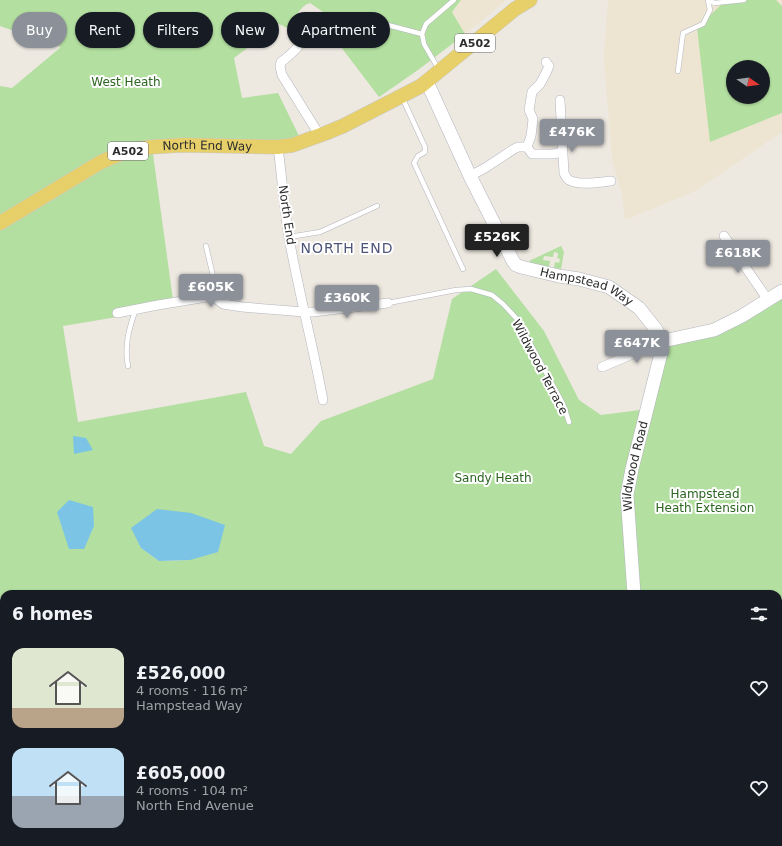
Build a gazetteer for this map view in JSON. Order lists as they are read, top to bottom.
{
  "streets": {
    "main road": ["A502", "North End Way"],
    "street": [
      "North End",
      "Hampstead Way",
      "Wildwood Terrace",
      "Wildwood Road"
    ]
  },
  "crossings": [
    ["A502", "North End Way"],
    ["A502", "Hampstead Way"],
    ["North End Way", "North End"],
    ["North End Way", "Hampstead Way"],
    ["North End", "Wildwood Terrace"],
    ["Hampstead Way", "Wildwood Road"]
  ],
  "districts": ["NORTH END"],
  "parks": ["West Heath", "Sandy Heath", "Hampstead Heath Extension"],
  "north": "right",
  "page": {
    "chip": [
      "Buy",
      "Rent",
      "Filters",
      "New",
      "Apartment"
    ],
    "price": [
      "£476K",
      "£526K",
      "£618K",
      "£605K",
      "£360K",
      "£647K"
    ],
    "heading": "6 homes",
    "list": [
      {
        "name": "£526,000",
        "note": "4 rooms · 116 m² · Hampstead Way"
      },
      {
        "name": "£605,000",
        "note": "4 rooms · 104 m² · North End Avenue"
      }
    ]
  }
}
